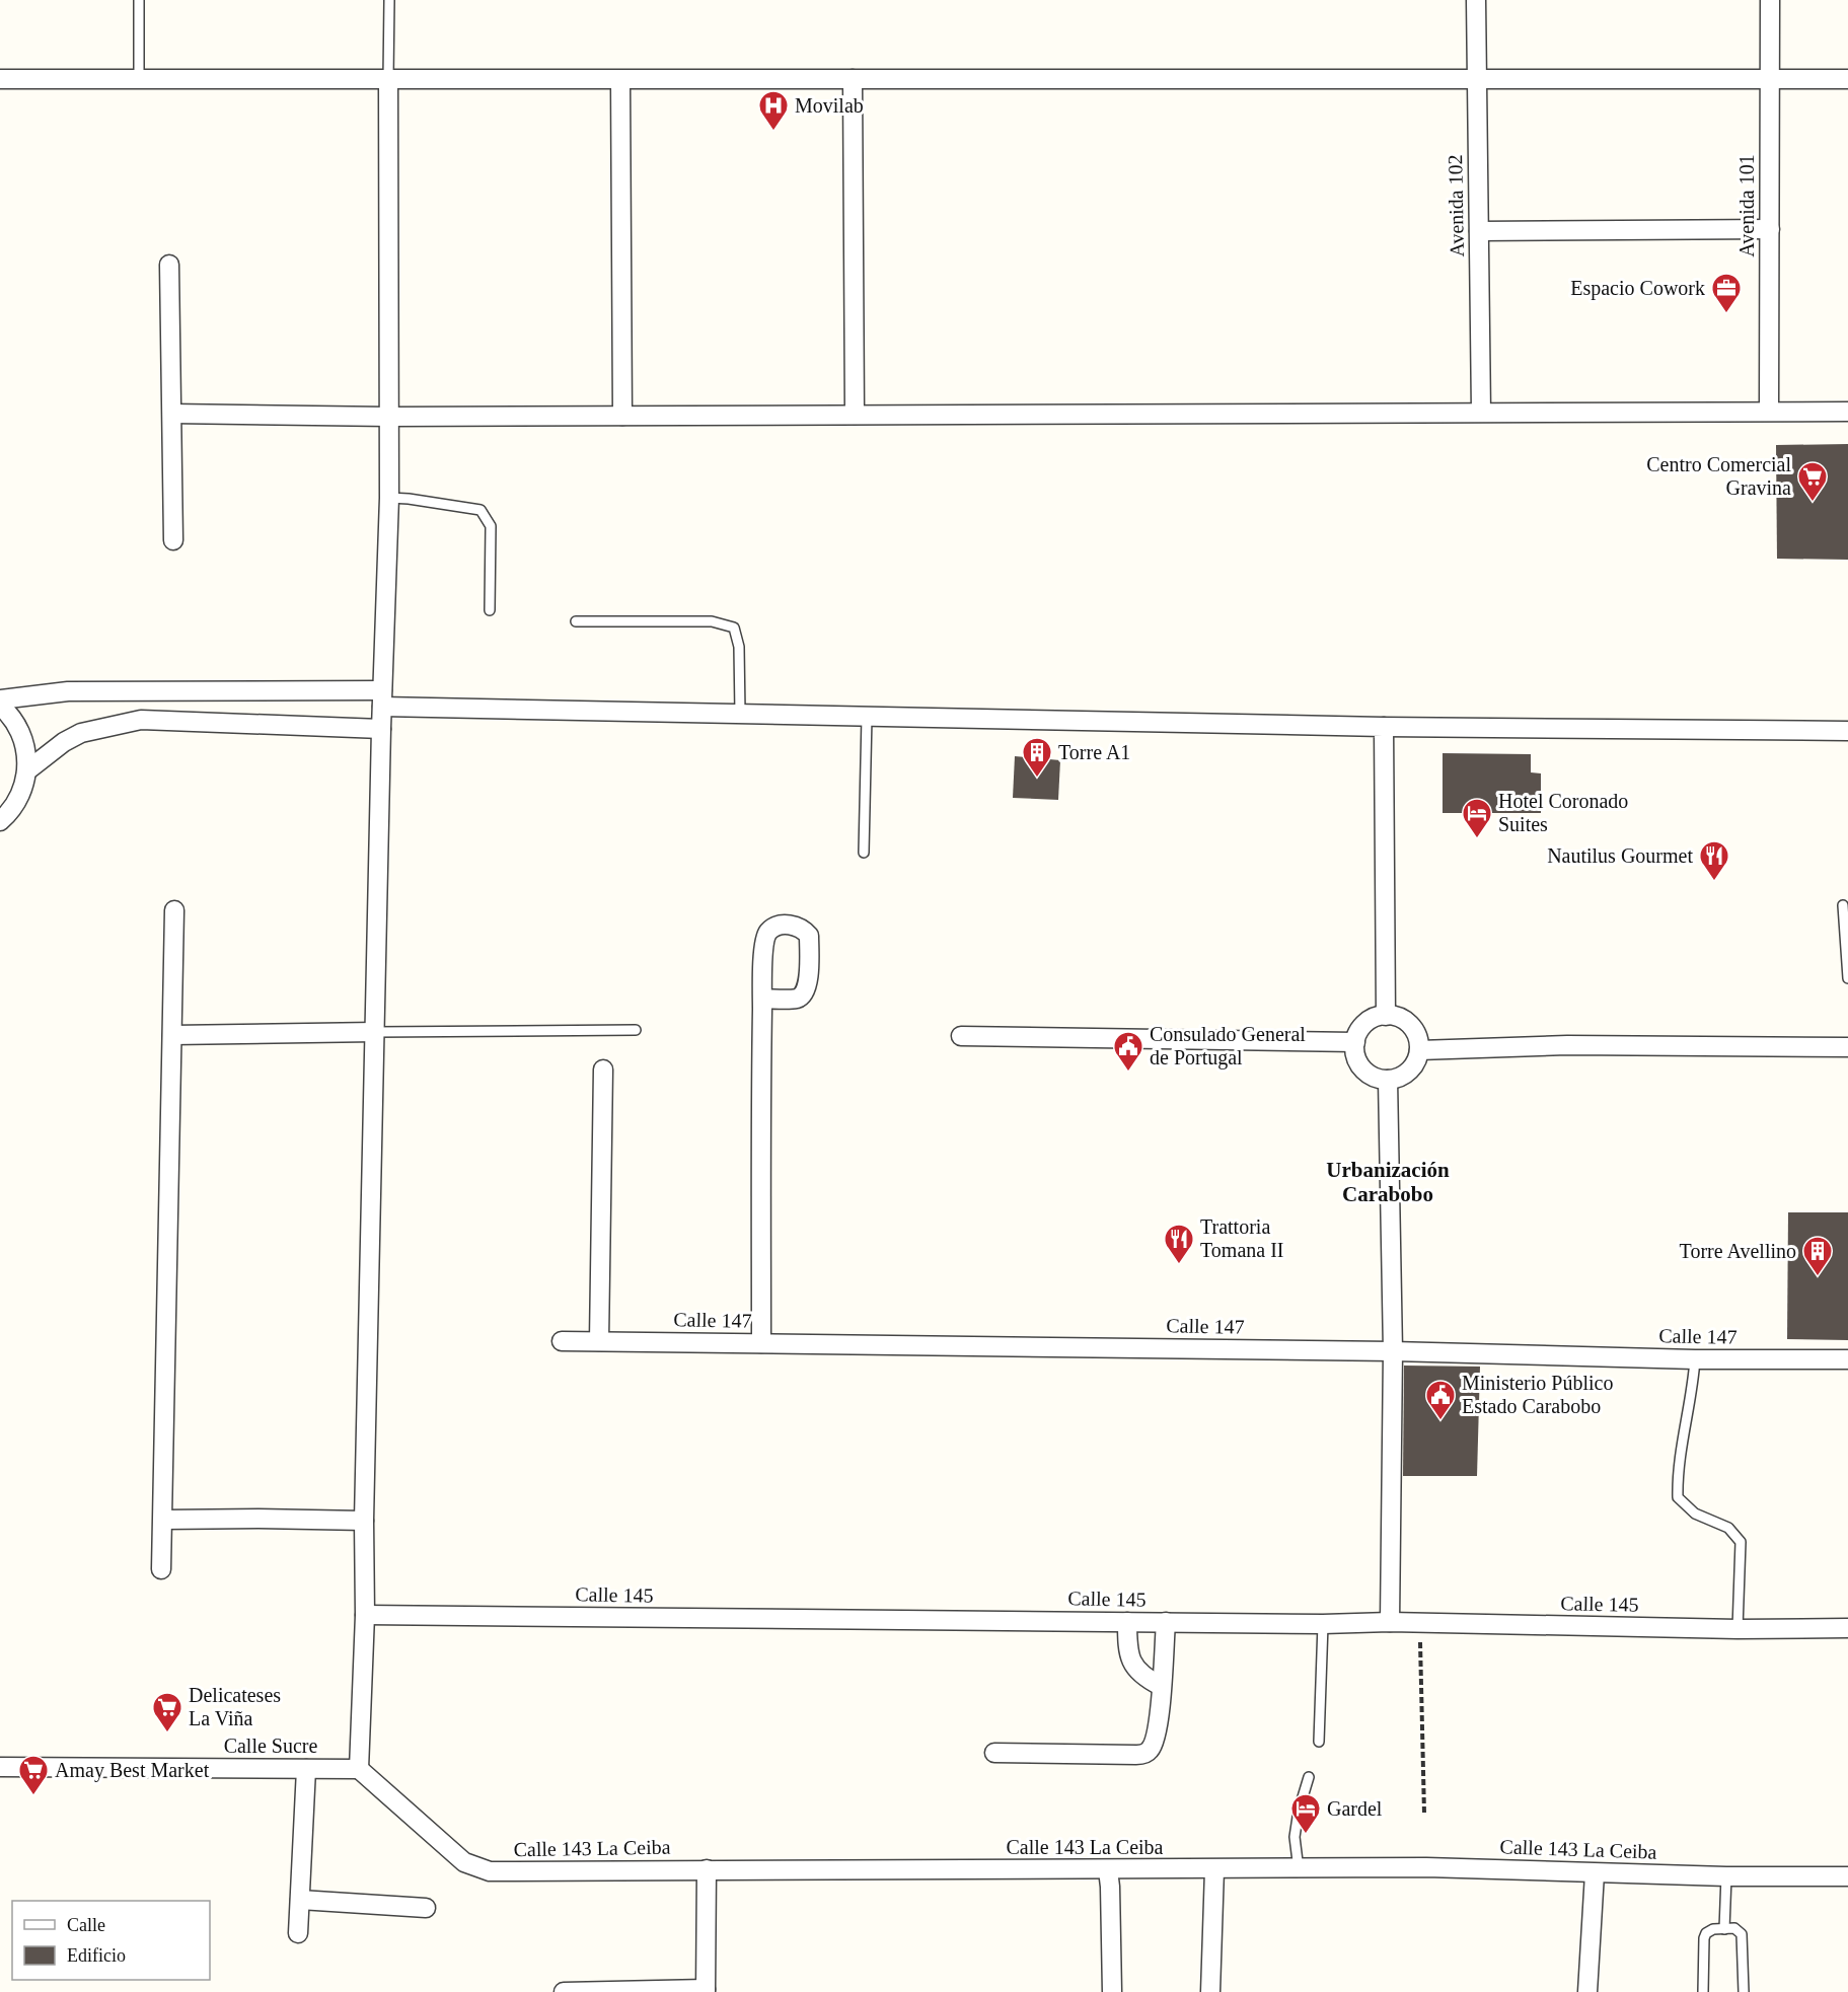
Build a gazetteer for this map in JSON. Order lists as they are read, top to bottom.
{
  "streets": {
    "street": [
      "Avenida 102",
      "Avenida 101",
      "Calle 147",
      "Calle 145",
      "Calle Sucre",
      "Calle 143 La Ceiba"
    ]
  },
  "crossings": [
    ["Calle Sucre", "Calle 143 La Ceiba"]
  ],
  "districts": ["Urbanización Carabobo"],
  "places": {
    "hospital": ["Movilab"],
    "office": ["Espacio Cowork"],
    "supermarket": ["Centro Comercial Gravina", "Delicateses La Viña", "Amay Best Market"],
    "building": ["Torre A1", "Torre Avellino"],
    "hotel": ["Hotel Coronado Suites", "Gardel"],
    "restaurant": ["Nautilus Gourmet", "Trattoria Tomana II"],
    "public building": ["Consulado General de Portugal", "Ministerio Público Estado Carabobo"]
  },
  "legend": ["Calle", "Edificio"]
}
